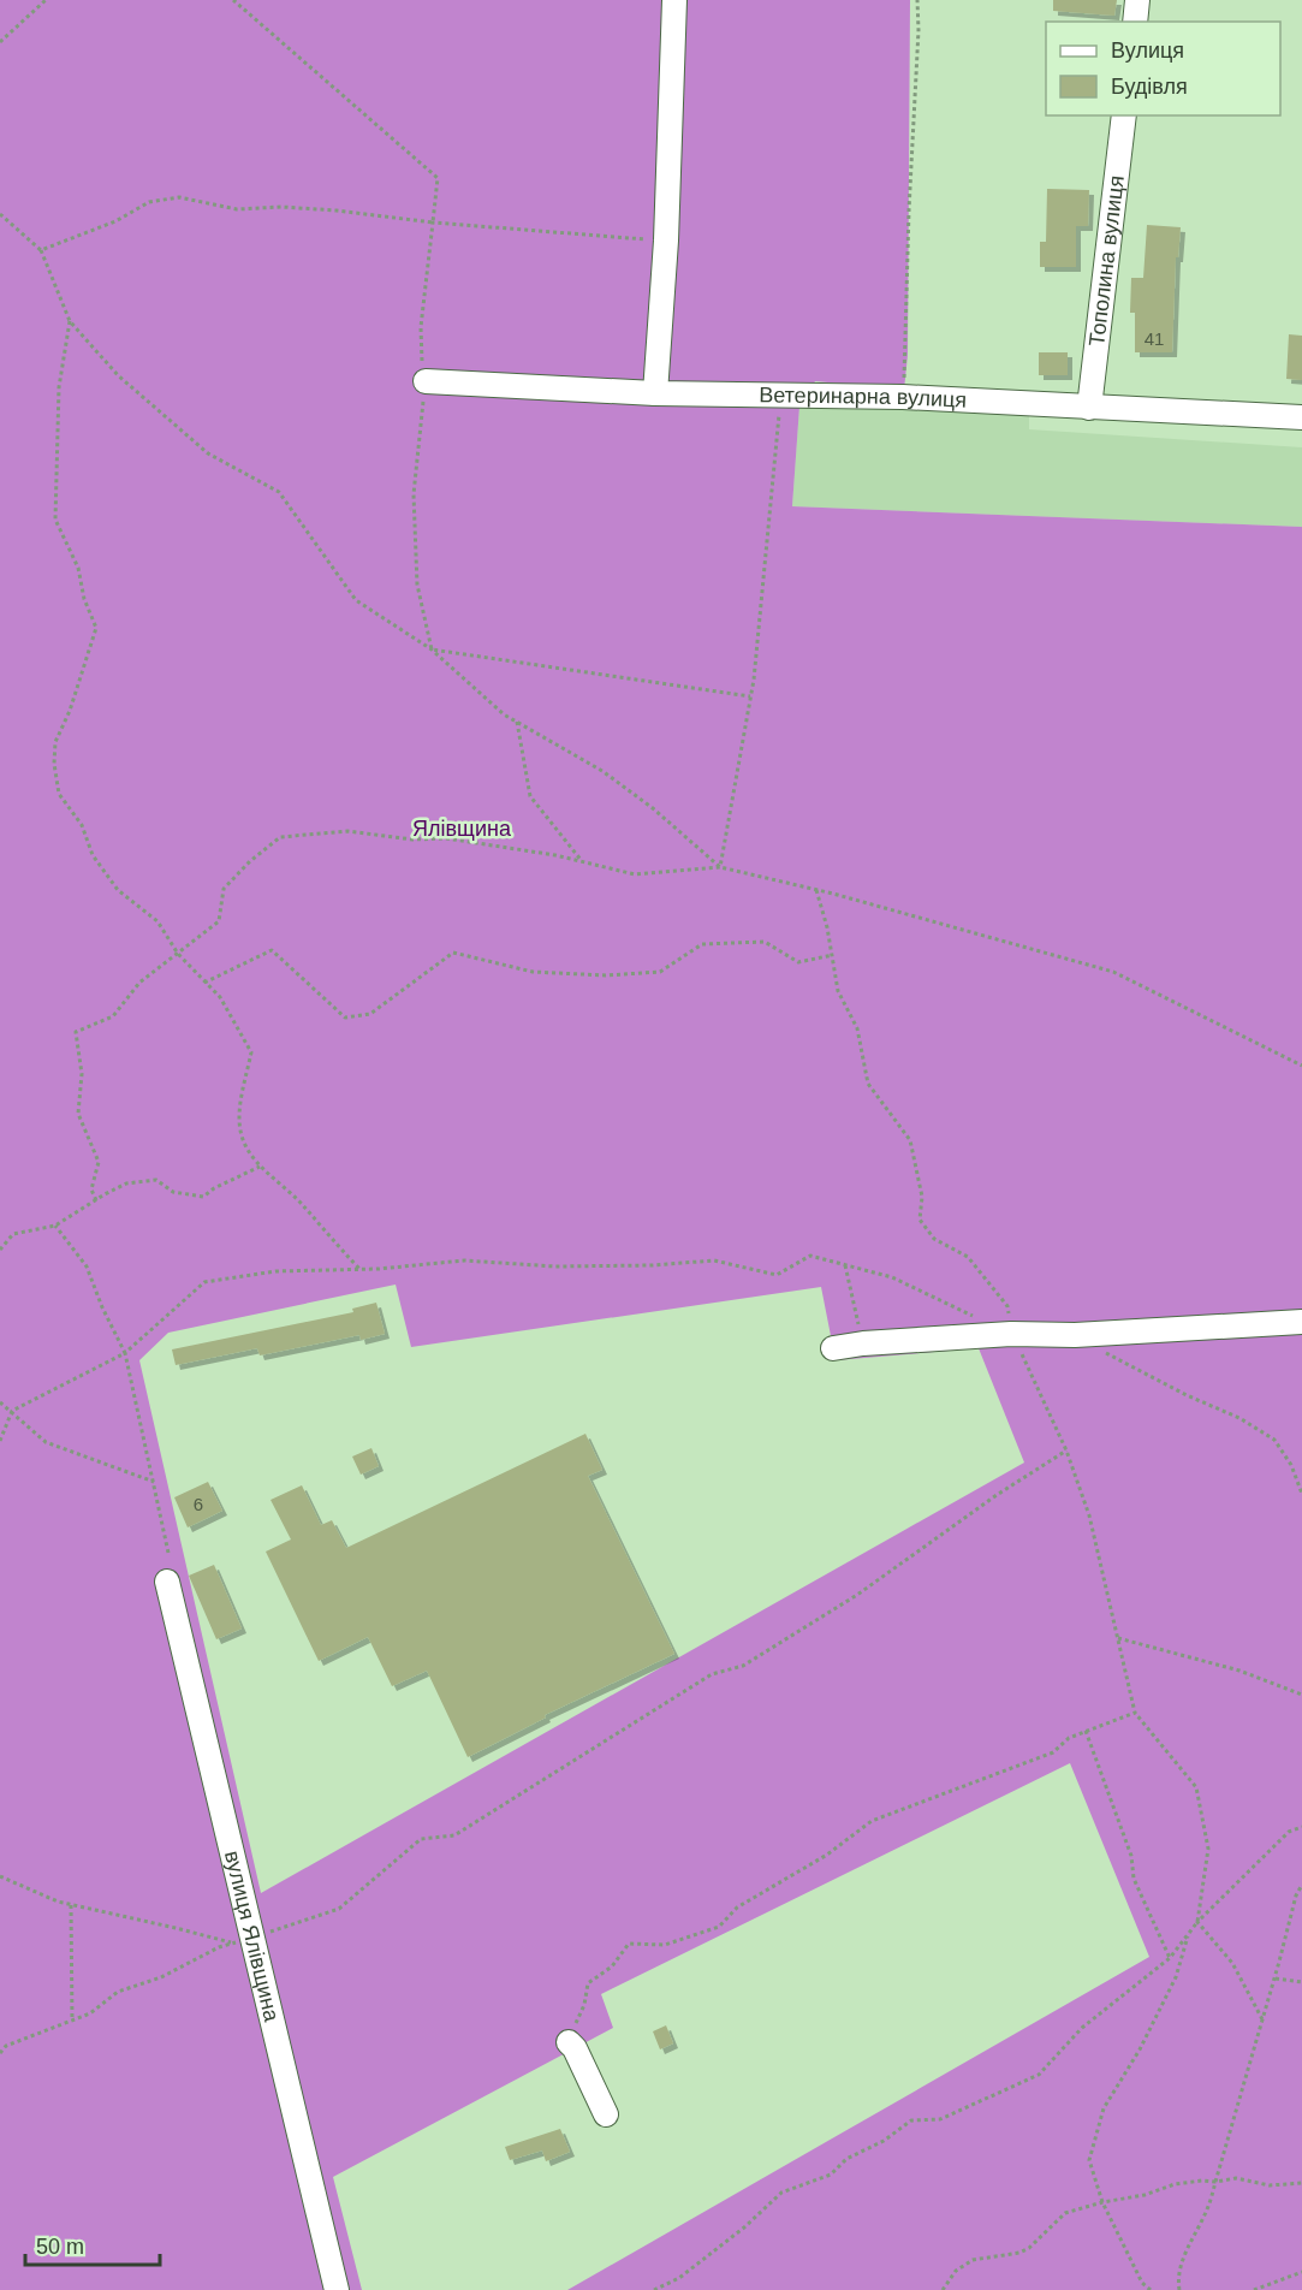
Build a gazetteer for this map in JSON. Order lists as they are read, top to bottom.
{
  "streets": {
    "street": ["Тополина вулиця", "Ветеринарна вулиця", "вулиця Ялівщина"]
  },
  "crossings": [
    ["Тополина вулиця", "Ветеринарна вулиця"]
  ],
  "parks": ["Ялівщина"],
  "house_numbers": ["41", "6"],
  "legend": ["Вулиця", "Будівля"],
  "scale_bar": "50 m"
}
